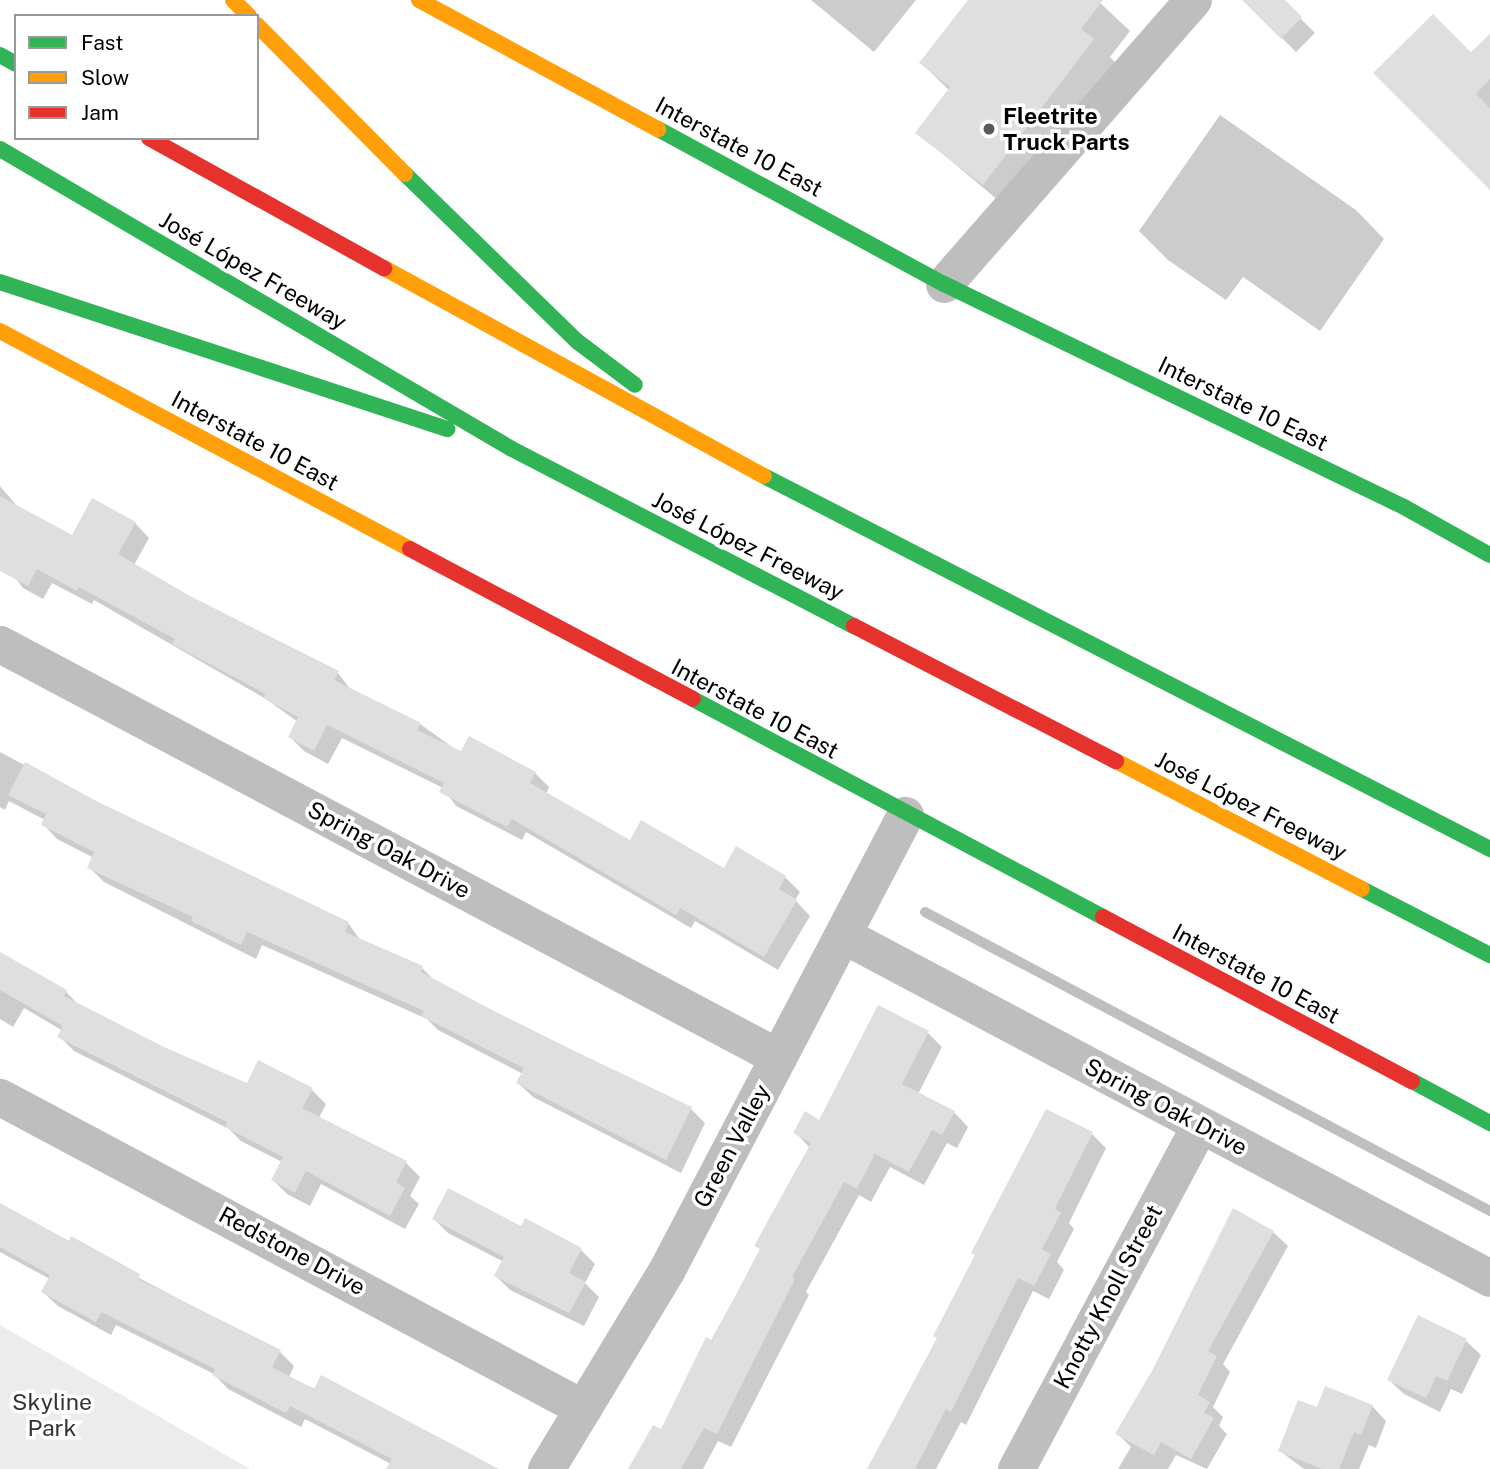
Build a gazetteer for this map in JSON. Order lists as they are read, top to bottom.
{
  "streets": {
    "main road": ["Interstate 10 East", "José López Freeway"],
    "street": [
      "Spring Oak Drive",
      "Green Valley",
      "Redstone Drive",
      "Knotty Knoll Street"
    ]
  },
  "crossings": [
    ["Interstate 10 East", "Green Valley"],
    ["Spring Oak Drive", "Green Valley"],
    ["Spring Oak Drive", "Knotty Knoll Street"],
    ["Green Valley", "Redstone Drive"]
  ],
  "parks": ["Skyline Park"],
  "places": ["Fleetrite Truck Parts"],
  "legend": ["Fast", "Slow", "Jam"]
}
